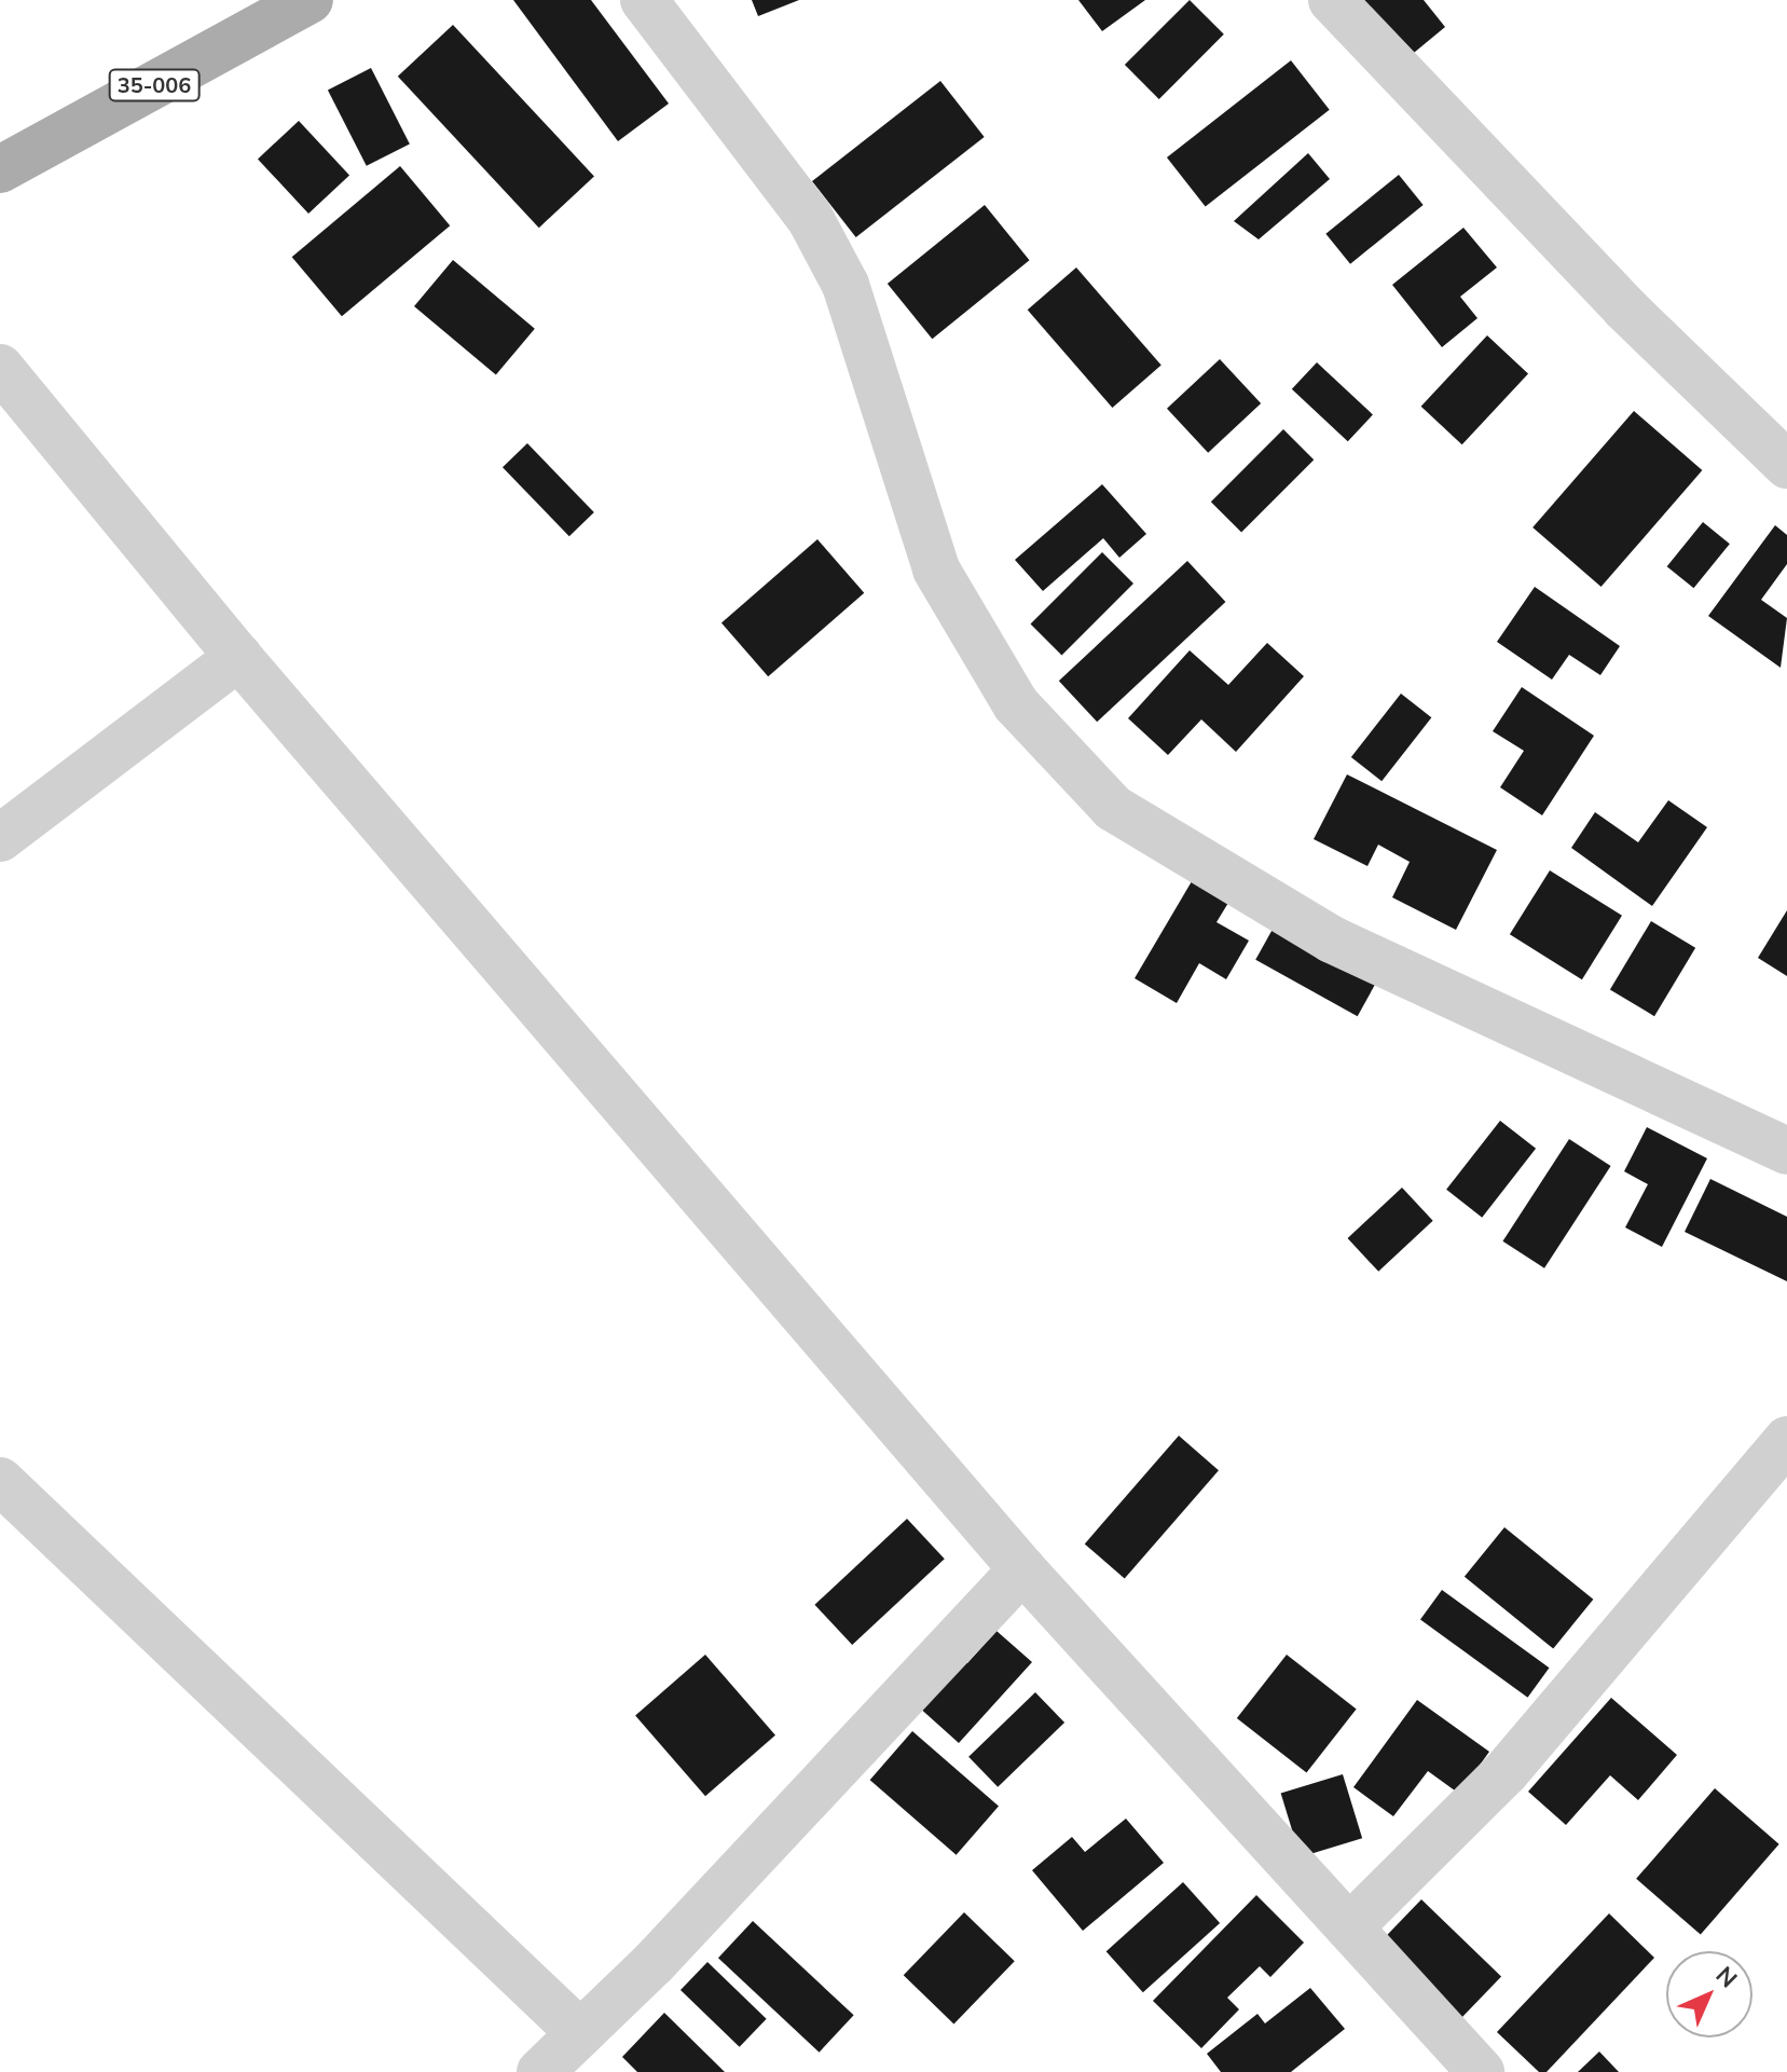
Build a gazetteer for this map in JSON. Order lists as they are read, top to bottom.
{
  "streets": {
    "main road": ["35-006"]
  },
  "north": "top right"
}
